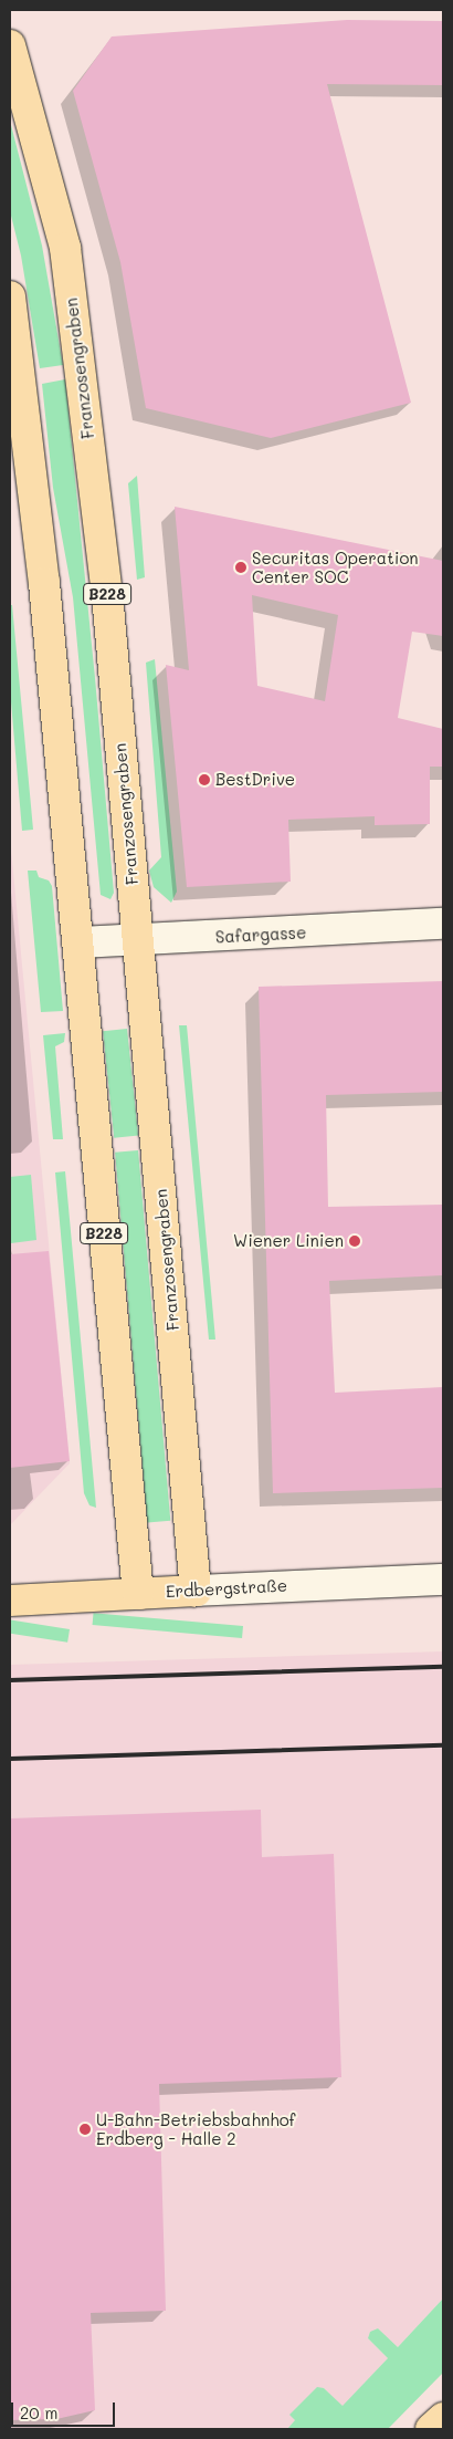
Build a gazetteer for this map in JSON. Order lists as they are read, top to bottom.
{
  "streets": {
    "main road": ["Franzosengraben", "B228", "Erdbergstraße"],
    "street": ["Safargasse"]
  },
  "crossings": [
    ["Franzosengraben", "Safargasse"],
    ["Franzosengraben", "Erdbergstraße"],
    ["B228", "Safargasse"],
    ["B228", "Erdbergstraße"]
  ],
  "places": [
    "Securitas Operation Center SOC",
    "BestDrive",
    "Wiener Linien",
    "U-Bahn-Betriebsbahnhof Erdberg - Halle 2"
  ],
  "scale_bar": "20 m"
}
